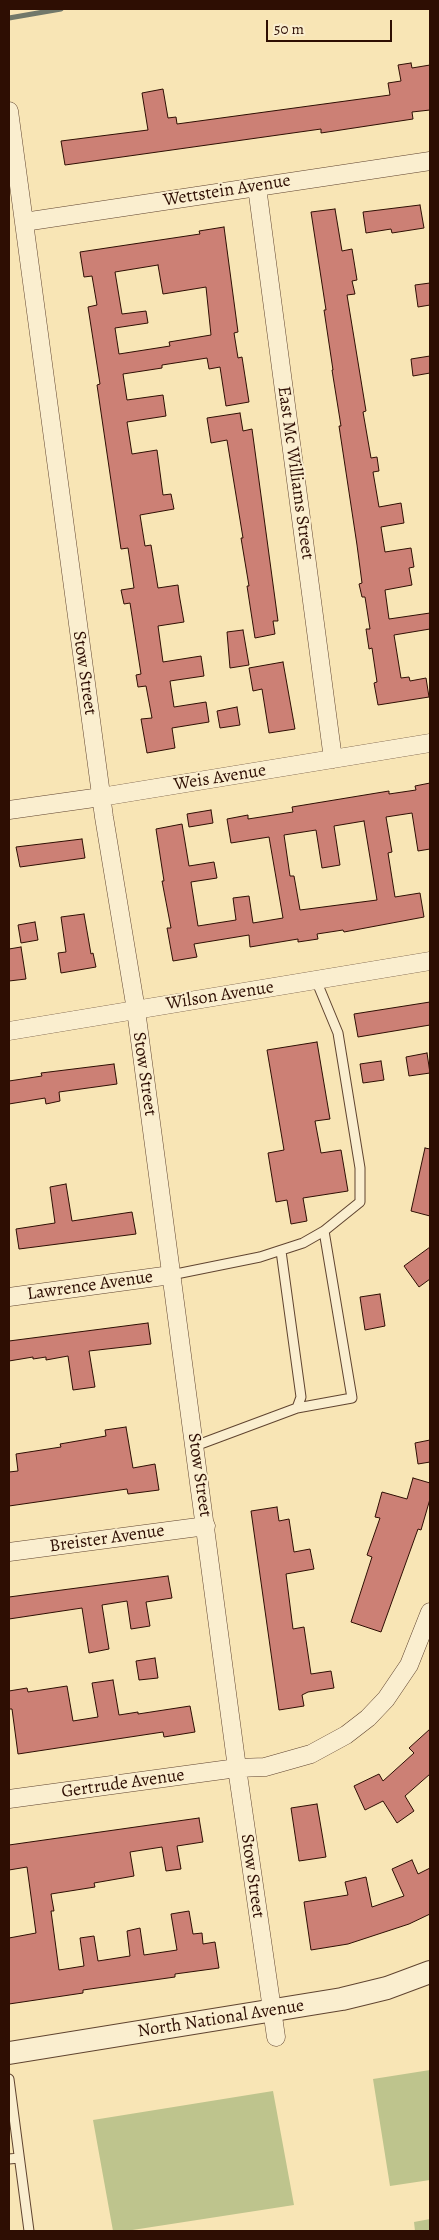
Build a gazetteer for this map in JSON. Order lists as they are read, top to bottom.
{
  "streets": {
    "street": [
      "Wettstein Avenue",
      "East Mc Williams Street",
      "Stow Street",
      "Weis Avenue",
      "Wilson Avenue",
      "Lawrence Avenue",
      "Breister Avenue",
      "Gertrude Avenue",
      "North National Avenue"
    ]
  },
  "crossings": [
    ["Wettstein Avenue", "East Mc Williams Street"],
    ["Wettstein Avenue", "Stow Street"],
    ["East Mc Williams Street", "Weis Avenue"],
    ["Stow Street", "Weis Avenue"],
    ["Stow Street", "Wilson Avenue"],
    ["Stow Street", "Lawrence Avenue"],
    ["Stow Street", "Breister Avenue"],
    ["Stow Street", "Gertrude Avenue"],
    ["Stow Street", "North National Avenue"]
  ],
  "scale_bar": "50 m"
}
